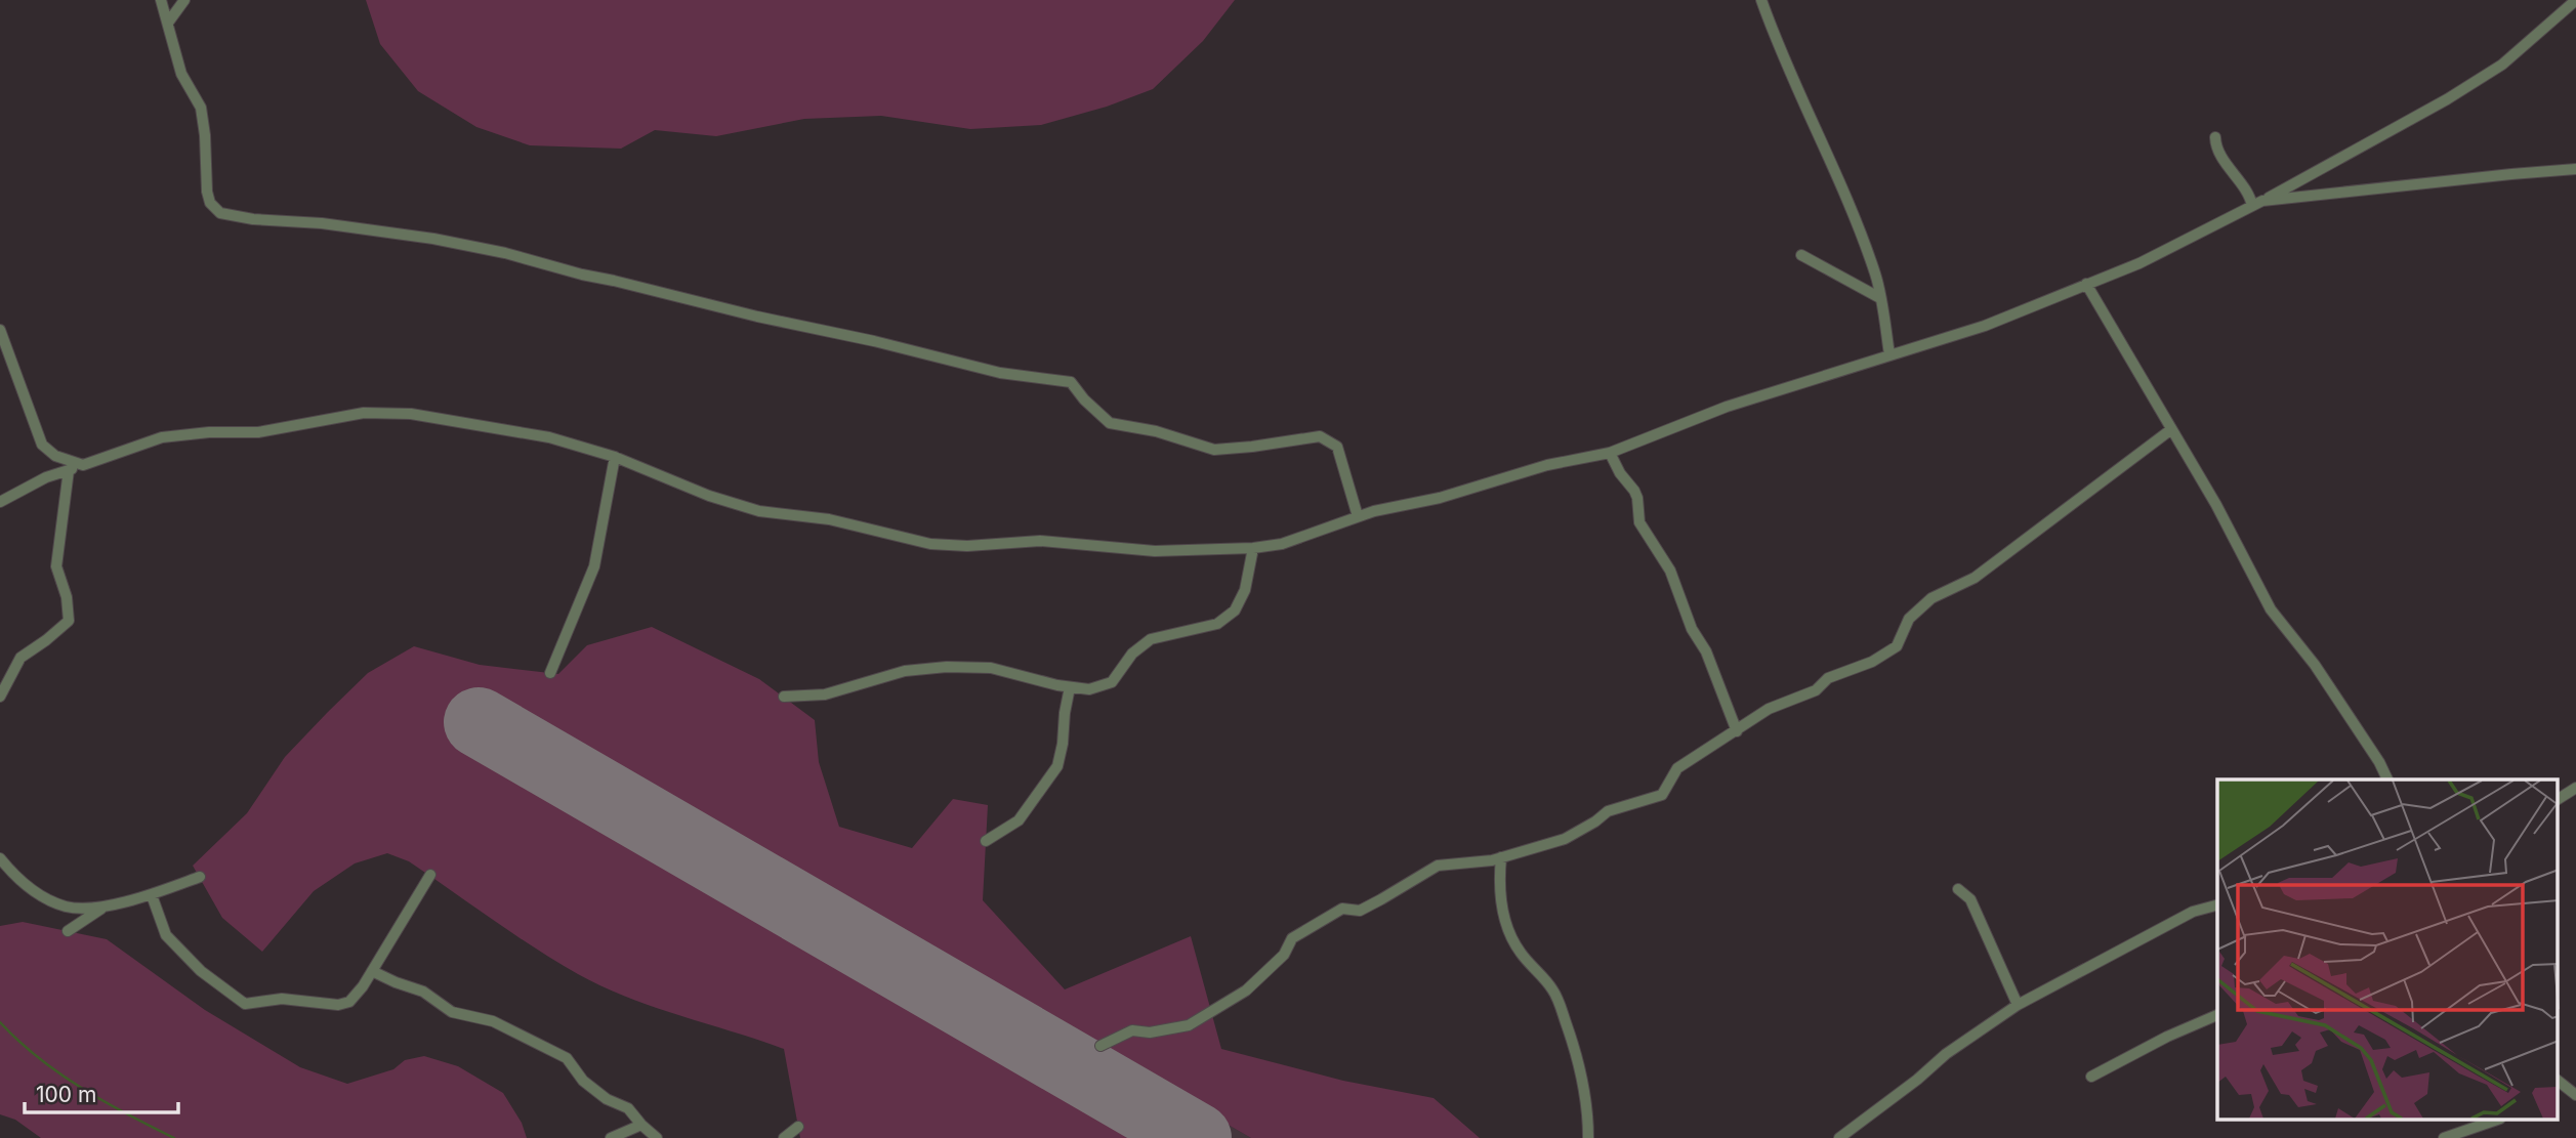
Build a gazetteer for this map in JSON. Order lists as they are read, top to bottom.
{
  "scale_bar": "100 m"
}
